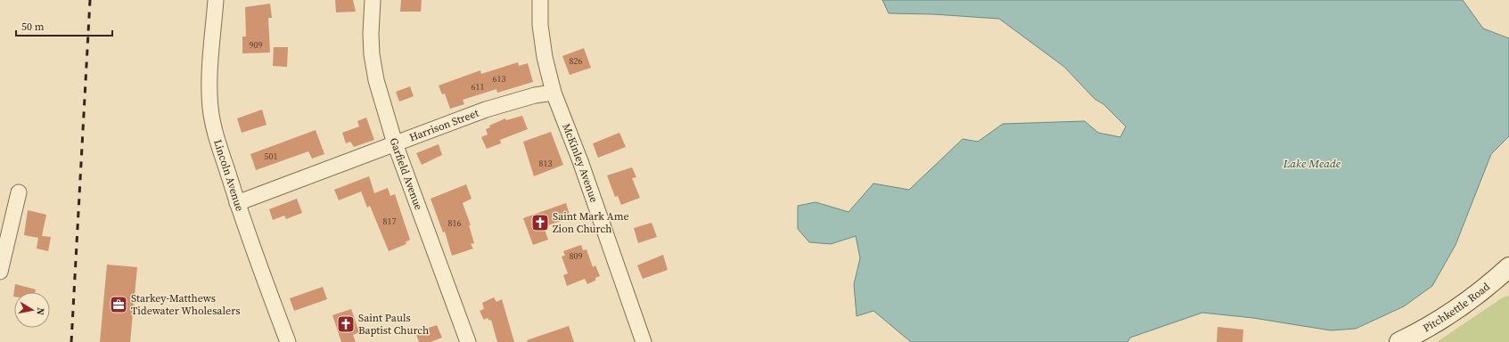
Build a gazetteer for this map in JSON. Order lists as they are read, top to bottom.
{
  "streets": {
    "main road": ["Pitchkettle Road"],
    "street": [
      "Harrison Street",
      "McKinley Avenue",
      "Garfield Avenue",
      "Lincoln Avenue"
    ]
  },
  "crossings": [
    ["Harrison Street", "McKinley Avenue"],
    ["Harrison Street", "Garfield Avenue"],
    ["Harrison Street", "Lincoln Avenue"]
  ],
  "water": ["Lake Meade"],
  "places": {
    "church": ["Saint Mark Ame Zion Church", "Saint Pauls Baptist Church"],
    "office": ["Starkey-Matthews Tidewater Wholesalers"]
  },
  "house_numbers": [
    "909",
    "826",
    "613",
    "611",
    "501",
    "813",
    "817",
    "816",
    "809"
  ],
  "scale_bar": "50 m",
  "north": "right"
}
